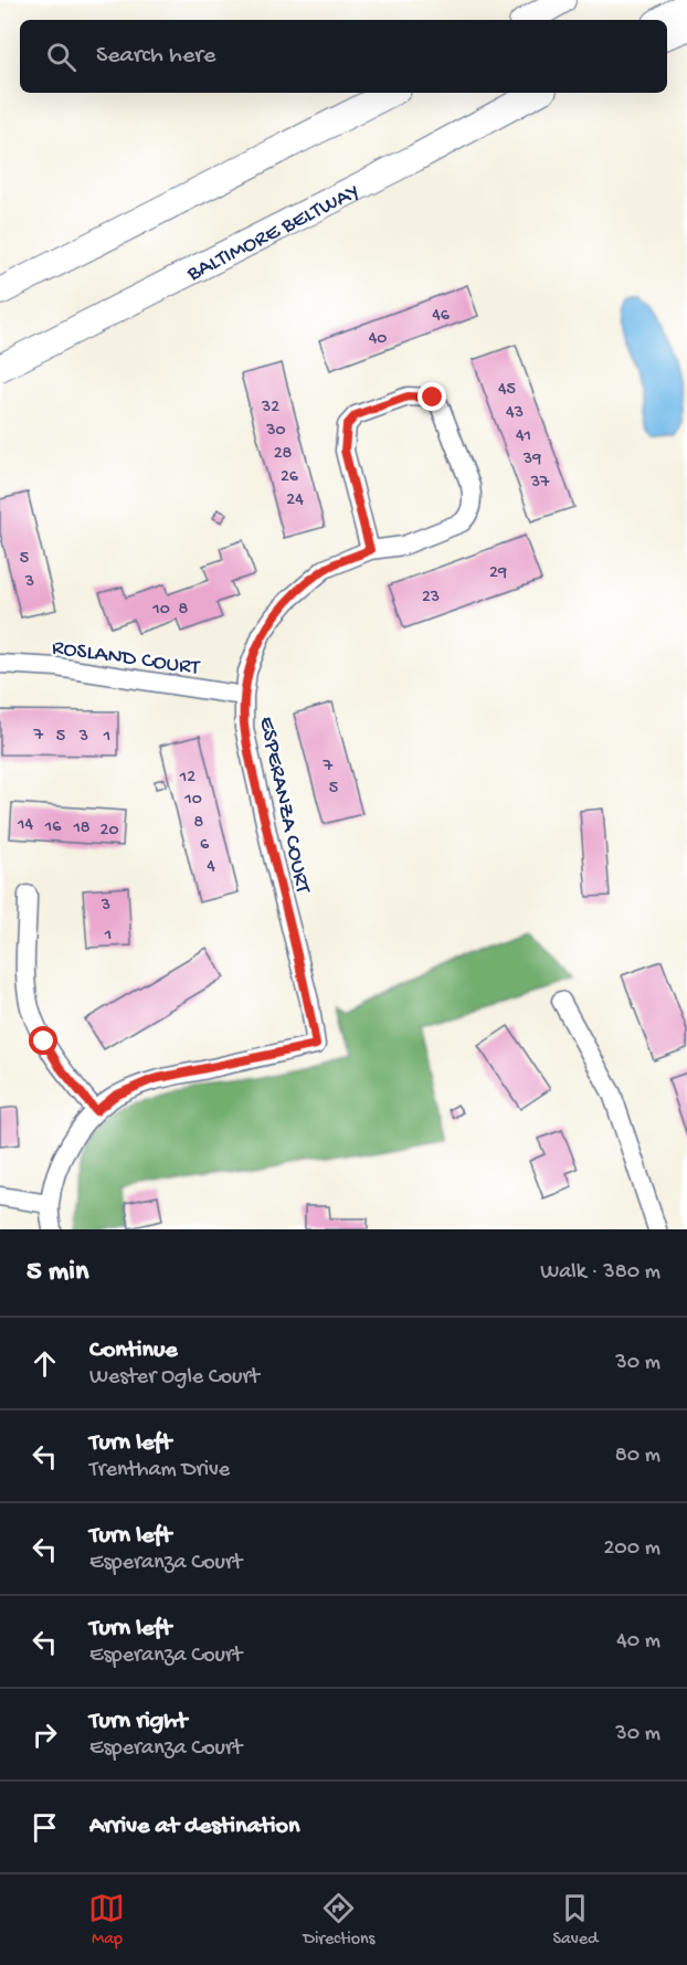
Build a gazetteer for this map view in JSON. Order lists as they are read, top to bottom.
{
  "streets": {
    "highway": ["BALTIMORE BELTWAY"],
    "street": ["ROSLAND COURT", "ESPERANZA COURT"]
  },
  "crossings": [
    ["ROSLAND COURT", "ESPERANZA COURT"]
  ],
  "house_numbers": [
    "46",
    "40",
    "45",
    "32",
    "43",
    "30",
    "41",
    "28",
    "39",
    "26",
    "37",
    "24",
    "5",
    "29",
    "3",
    "23",
    "10",
    "8",
    "7",
    "5",
    "3",
    "1",
    "7",
    "12",
    "5",
    "10",
    "8",
    "14",
    "16",
    "18",
    "20",
    "6",
    "4",
    "3",
    "1"
  ],
  "page": {
    "search": "Search here",
    "heading": ["5 min", "Walk · 380 m"],
    "list": [
      ["Continue", "Wester Ogle Court", "30 m"],
      ["Turn left", "Trentham Drive", "80 m"],
      ["Turn left", "Esperanza Court", "200 m"],
      ["Turn left", "Esperanza Court", "40 m"],
      ["Turn right", "Esperanza Court", "30 m"],
      "Arrive at destination"
    ],
    "nav": ["Map", "Directions", "Saved"]
  }
}
